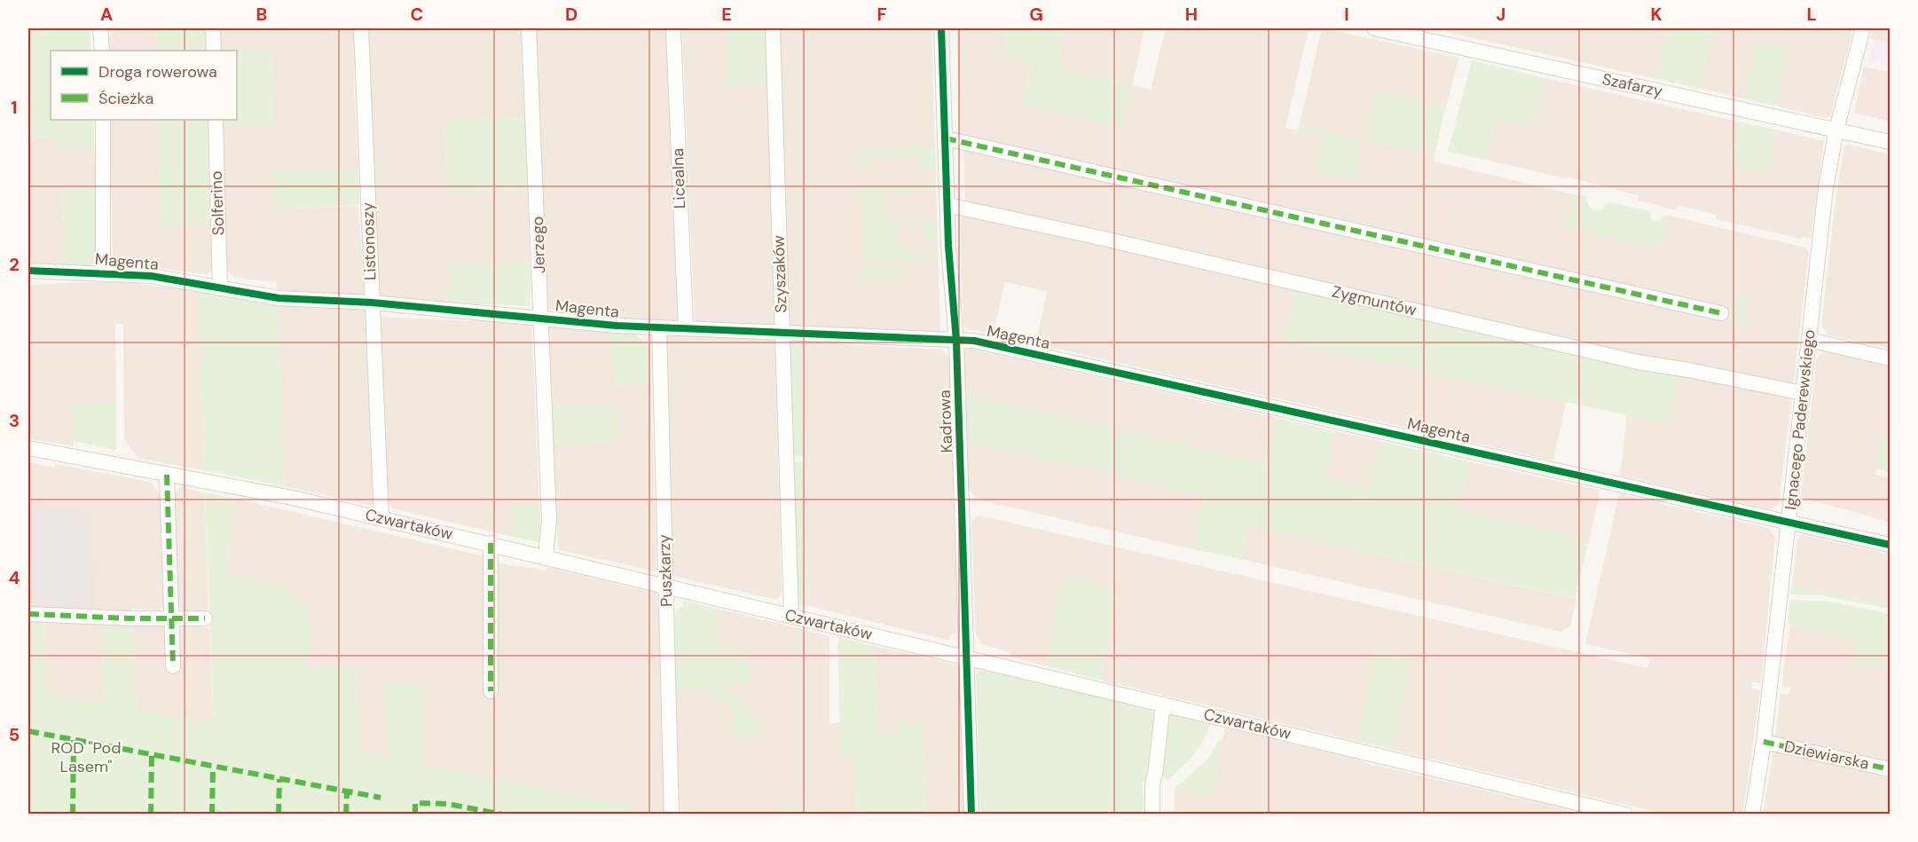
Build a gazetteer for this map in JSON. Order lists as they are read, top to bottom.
{
  "streets": {
    "street": [
      "Szafarzy",
      "Licealna",
      "Solferino",
      "Listonoszy",
      "Jerzego",
      "Magenta",
      "Szyszaków",
      "Zygmuntów",
      "Ignacego Paderewskiego",
      "Kadrowa",
      "Czwartaków",
      "Puszkarzy",
      "Dziewiarska"
    ]
  },
  "crossings": [
    ["Szafarzy", "Ignacego Paderewskiego"],
    ["Licealna", "Magenta"],
    ["Solferino", "Magenta"],
    ["Listonoszy", "Magenta"],
    ["Listonoszy", "Czwartaków"],
    ["Jerzego", "Magenta"],
    ["Jerzego", "Czwartaków"],
    ["Magenta", "Szyszaków"],
    ["Magenta", "Ignacego Paderewskiego"],
    ["Magenta", "Kadrowa"],
    ["Magenta", "Puszkarzy"],
    ["Szyszaków", "Czwartaków"],
    ["Zygmuntów", "Ignacego Paderewskiego"],
    ["Zygmuntów", "Kadrowa"],
    ["Ignacego Paderewskiego", "Dziewiarska"],
    ["Kadrowa", "Czwartaków"],
    ["Czwartaków", "Puszkarzy"]
  ],
  "parks": ["ROD \"Pod Lasem\""],
  "legend": ["Droga rowerowa", "Ścieżka"],
  "grid": {
    "columns": [
      "A",
      "B",
      "C",
      "D",
      "E",
      "F",
      "G",
      "H",
      "I",
      "J",
      "K",
      "L"
    ],
    "rows": [
      "1",
      "2",
      "3",
      "4",
      "5"
    ]
  }
}
